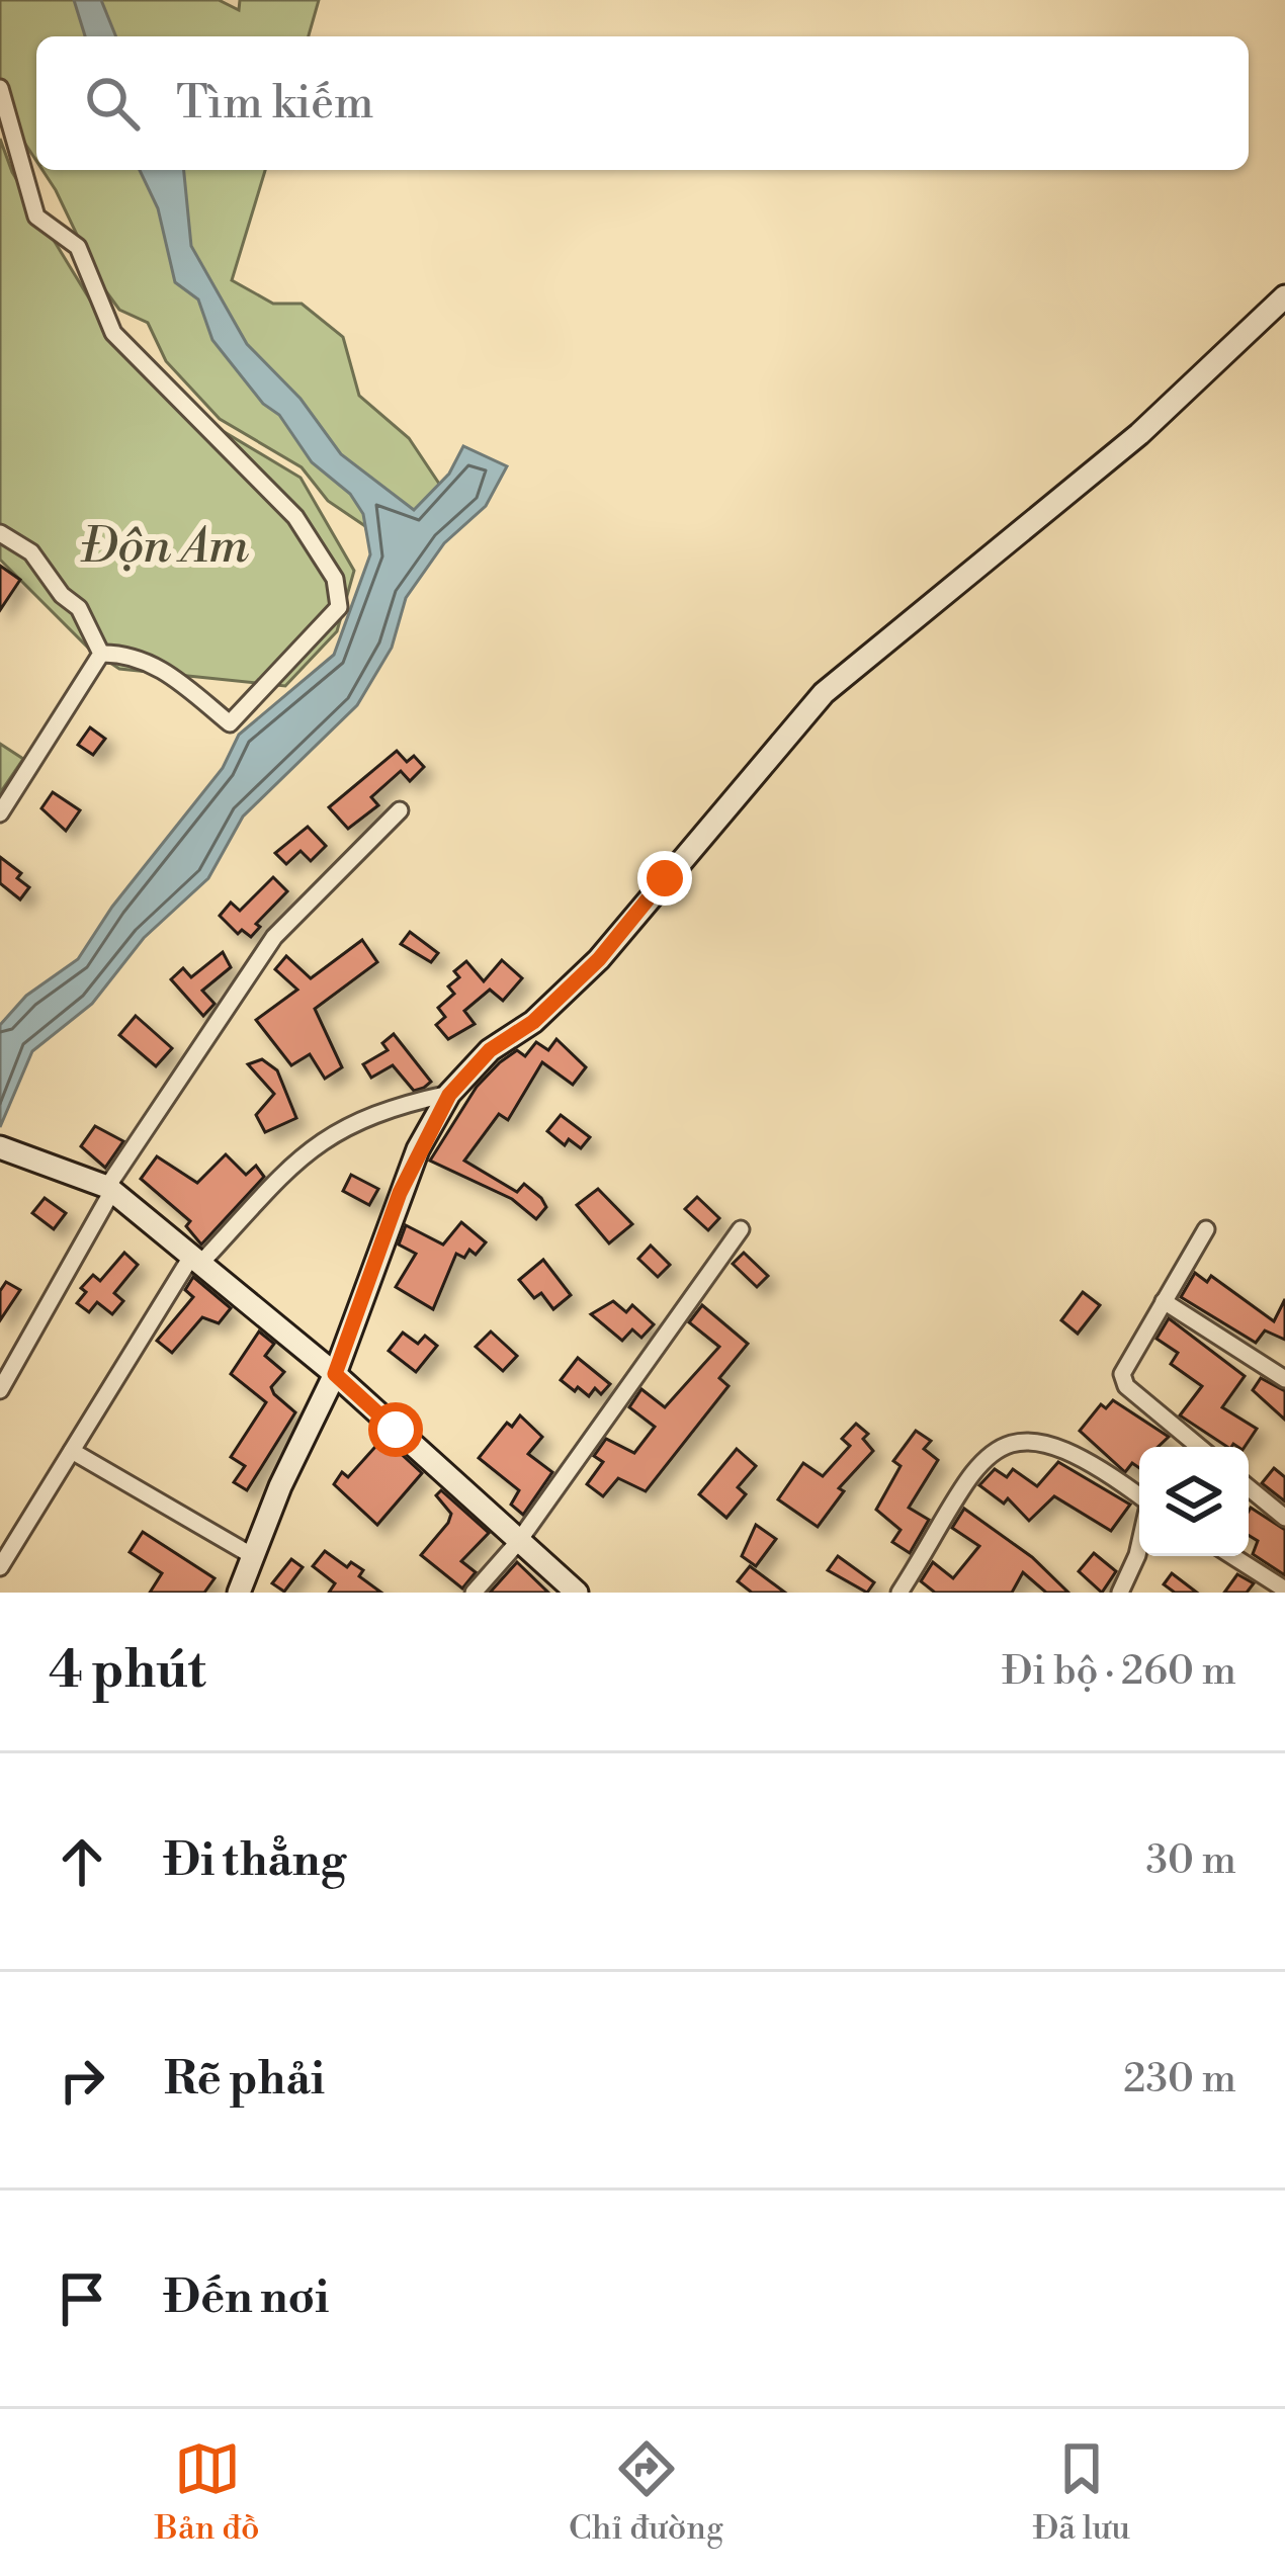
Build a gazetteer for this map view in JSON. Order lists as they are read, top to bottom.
{
  "parks": ["Độn Am"],
  "page": {
    "search": "Tìm kiếm",
    "heading": ["4 phút", "Đi bộ · 260 m"],
    "list": [
      ["Đi thẳng", "30 m"],
      ["Rẽ phải", "230 m"],
      "Đến nơi"
    ],
    "nav": ["Bản đồ", "Chỉ đường", "Đã lưu"]
  }
}
